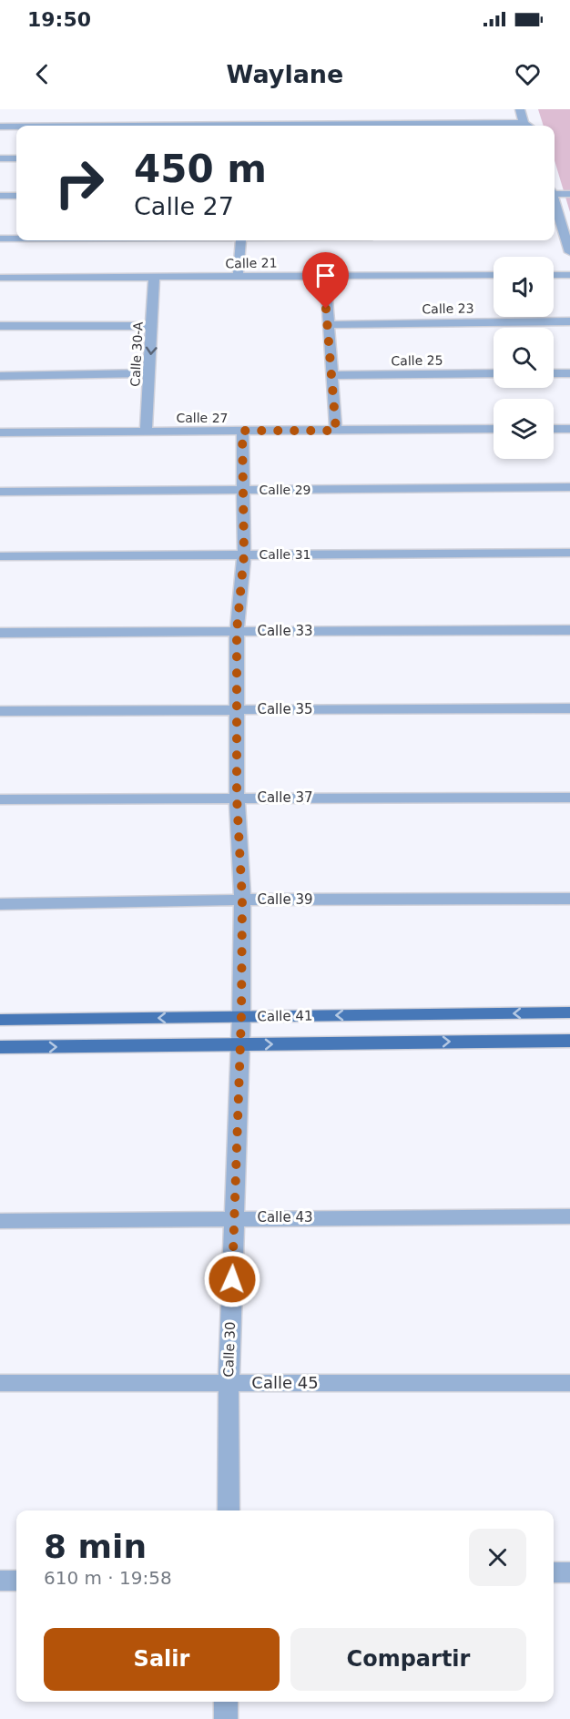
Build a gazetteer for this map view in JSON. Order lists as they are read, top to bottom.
{
  "streets": {
    "main road": ["Calle 41"],
    "street": [
      "Calle 21",
      "Calle 23",
      "Calle 30-A",
      "Calle 25",
      "Calle 27",
      "Calle 29",
      "Calle 31",
      "Calle 33",
      "Calle 35",
      "Calle 37",
      "Calle 39",
      "Calle 43",
      "Calle 30",
      "Calle 45"
    ]
  },
  "crossings": [
    ["Calle 21", "Calle 30-A"],
    ["Calle 30-A", "Calle 27"],
    ["Calle 27", "Calle 30"],
    ["Calle 29", "Calle 30"],
    ["Calle 31", "Calle 30"],
    ["Calle 33", "Calle 30"],
    ["Calle 35", "Calle 30"],
    ["Calle 37", "Calle 30"],
    ["Calle 39", "Calle 30"],
    ["Calle 41", "Calle 30"],
    ["Calle 43", "Calle 30"],
    ["Calle 30", "Calle 45"]
  ],
  "page": {
    "status": "19:50",
    "header": "Waylane",
    "turn": ["450 m", "Calle 27"],
    "heading": ["8 min", "610 m · 19:58"],
    "buttons": ["Salir", "Compartir"]
  }
}
